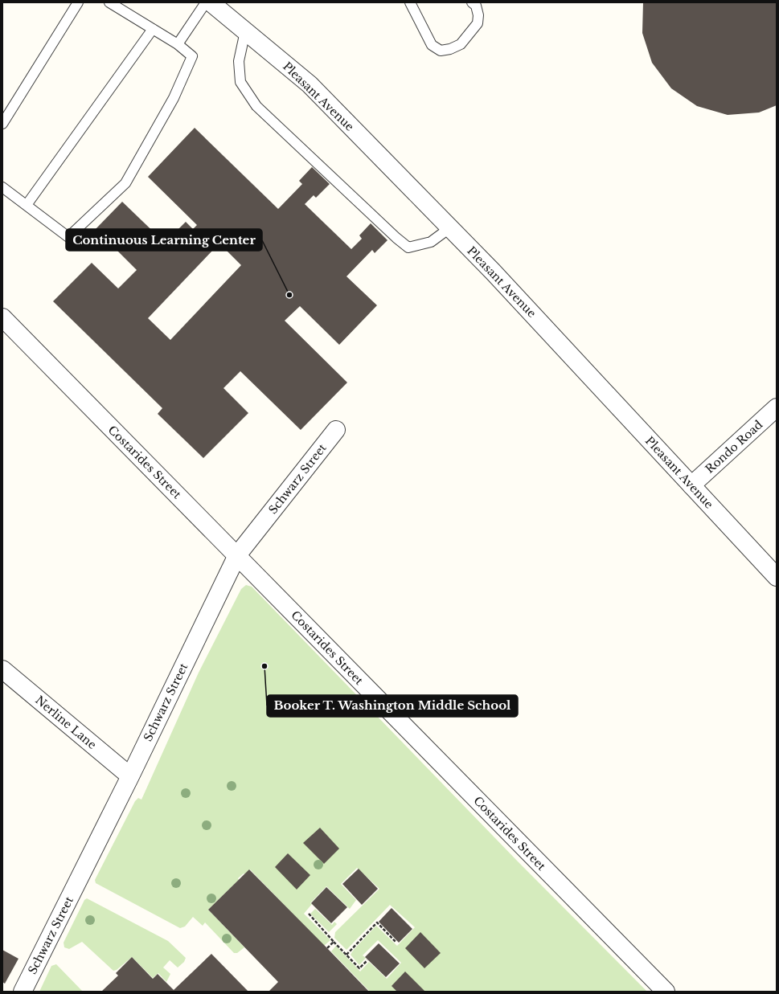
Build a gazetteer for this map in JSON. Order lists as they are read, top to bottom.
{
  "streets": {
    "street": [
      "Pleasant Avenue",
      "Rondo Road",
      "Costarides Street",
      "Schwarz Street",
      "Nerline Lane"
    ]
  },
  "crossings": [
    ["Pleasant Avenue", "Rondo Road"],
    ["Costarides Street", "Schwarz Street"],
    ["Schwarz Street", "Nerline Lane"]
  ],
  "places": ["Continuous Learning Center", "Booker T. Washington Middle School"]
}
